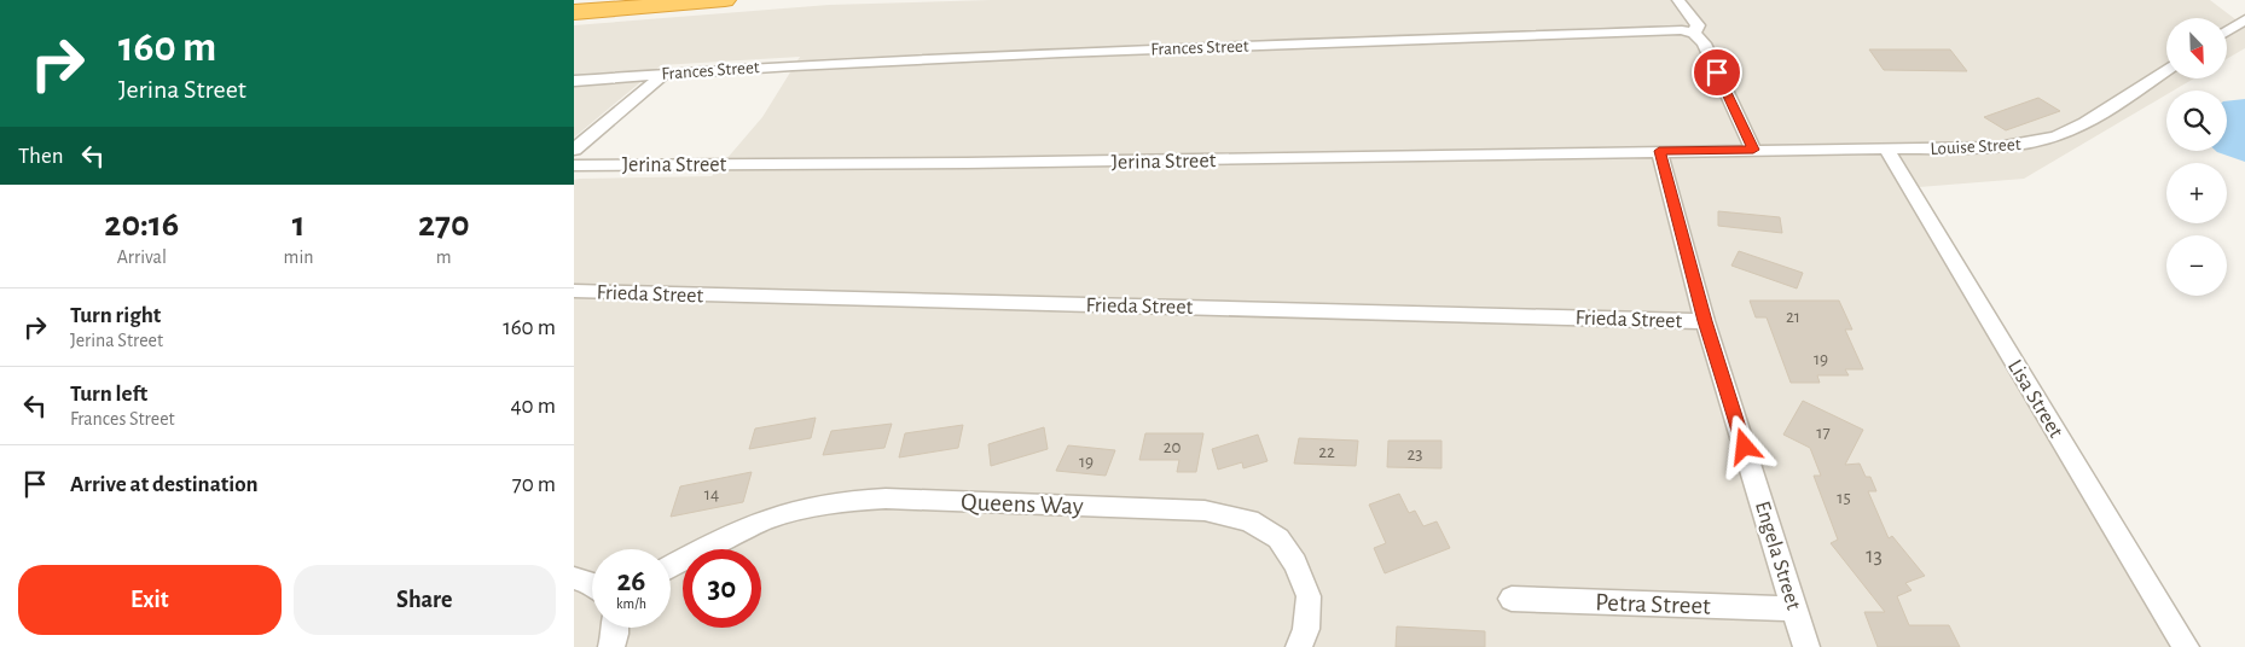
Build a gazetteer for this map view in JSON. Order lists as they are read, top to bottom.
{
  "streets": {
    "street": [
      "Frances Street",
      "Louise Street",
      "Jerina Street",
      "Frieda Street",
      "Lisa Street",
      "Queens Way",
      "Engela Street",
      "Petra Street"
    ]
  },
  "crossings": [
    ["Louise Street", "Jerina Street"],
    ["Louise Street", "Lisa Street"],
    ["Jerina Street", "Engela Street"],
    ["Frieda Street", "Engela Street"],
    ["Engela Street", "Petra Street"]
  ],
  "house_numbers": [
    "21",
    "19",
    "17",
    "20",
    "22",
    "23",
    "19",
    "14",
    "15",
    "13"
  ],
  "north": "bottom right",
  "page": {
    "turn": ["160 m", "Jerina Street"],
    "map_buttons": ["+", "−"],
    "then": "Then",
    "eta": [
      "20:16",
      "Arrival",
      "1",
      "min",
      "270",
      "m"
    ],
    "list": [
      {
        "name": "Turn right",
        "note": "Jerina Street",
        "value": "160 m"
      },
      {
        "name": "Turn left",
        "note": "Frances Street",
        "value": "40 m"
      },
      {
        "name": "Arrive at destination",
        "value": "70 m"
      }
    ],
    "speed": "26 km/h",
    "limit": "30",
    "buttons": ["Exit", "Share"]
  }
}
